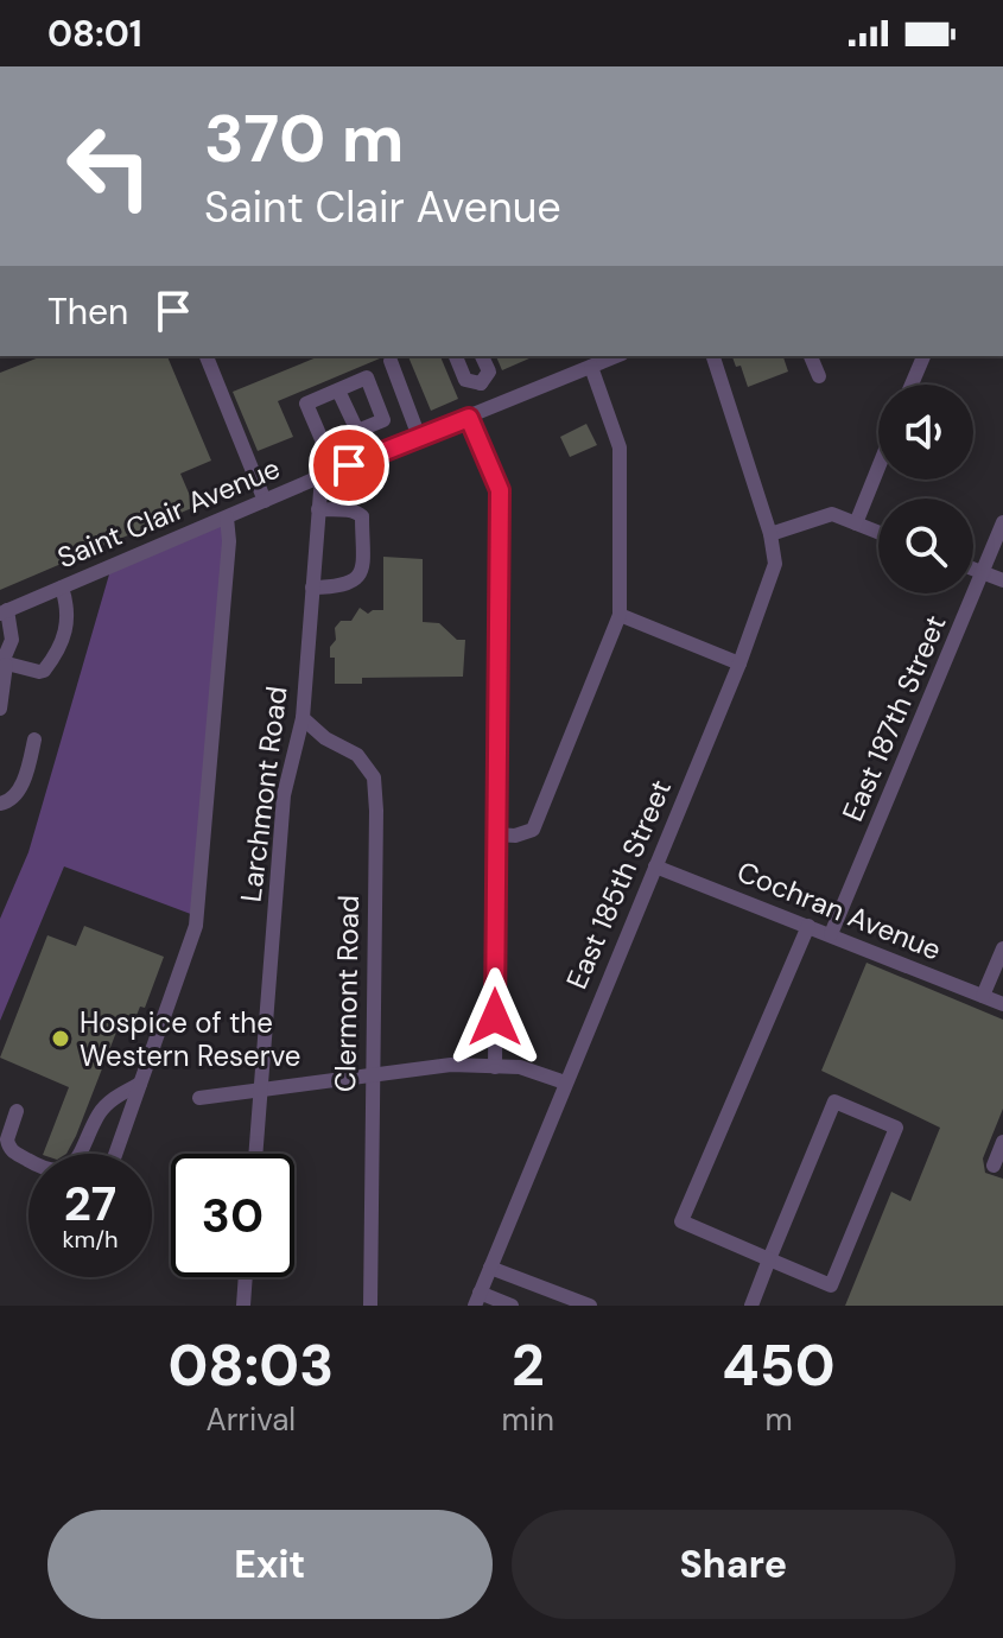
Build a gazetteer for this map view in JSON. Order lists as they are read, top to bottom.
{
  "streets": {
    "street": [
      "Saint Clair Avenue",
      "East 187th Street",
      "Larchmont Road",
      "East 185th Street",
      "Cochran Avenue",
      "Clermont Road"
    ]
  },
  "crossings": [
    ["Saint Clair Avenue", "Larchmont Road"],
    ["East 187th Street", "Cochran Avenue"],
    ["Larchmont Road", "Clermont Road"],
    ["East 185th Street", "Cochran Avenue"]
  ],
  "places": ["Hospice of the Western Reserve"],
  "page": {
    "status": "08:01",
    "turn": ["370 m", "Saint Clair Avenue"],
    "then": "Then",
    "speed": "27 km/h",
    "limit": "30",
    "eta": [
      "08:03",
      "Arrival",
      "2",
      "min",
      "450",
      "m"
    ],
    "buttons": ["Exit", "Share"]
  }
}
